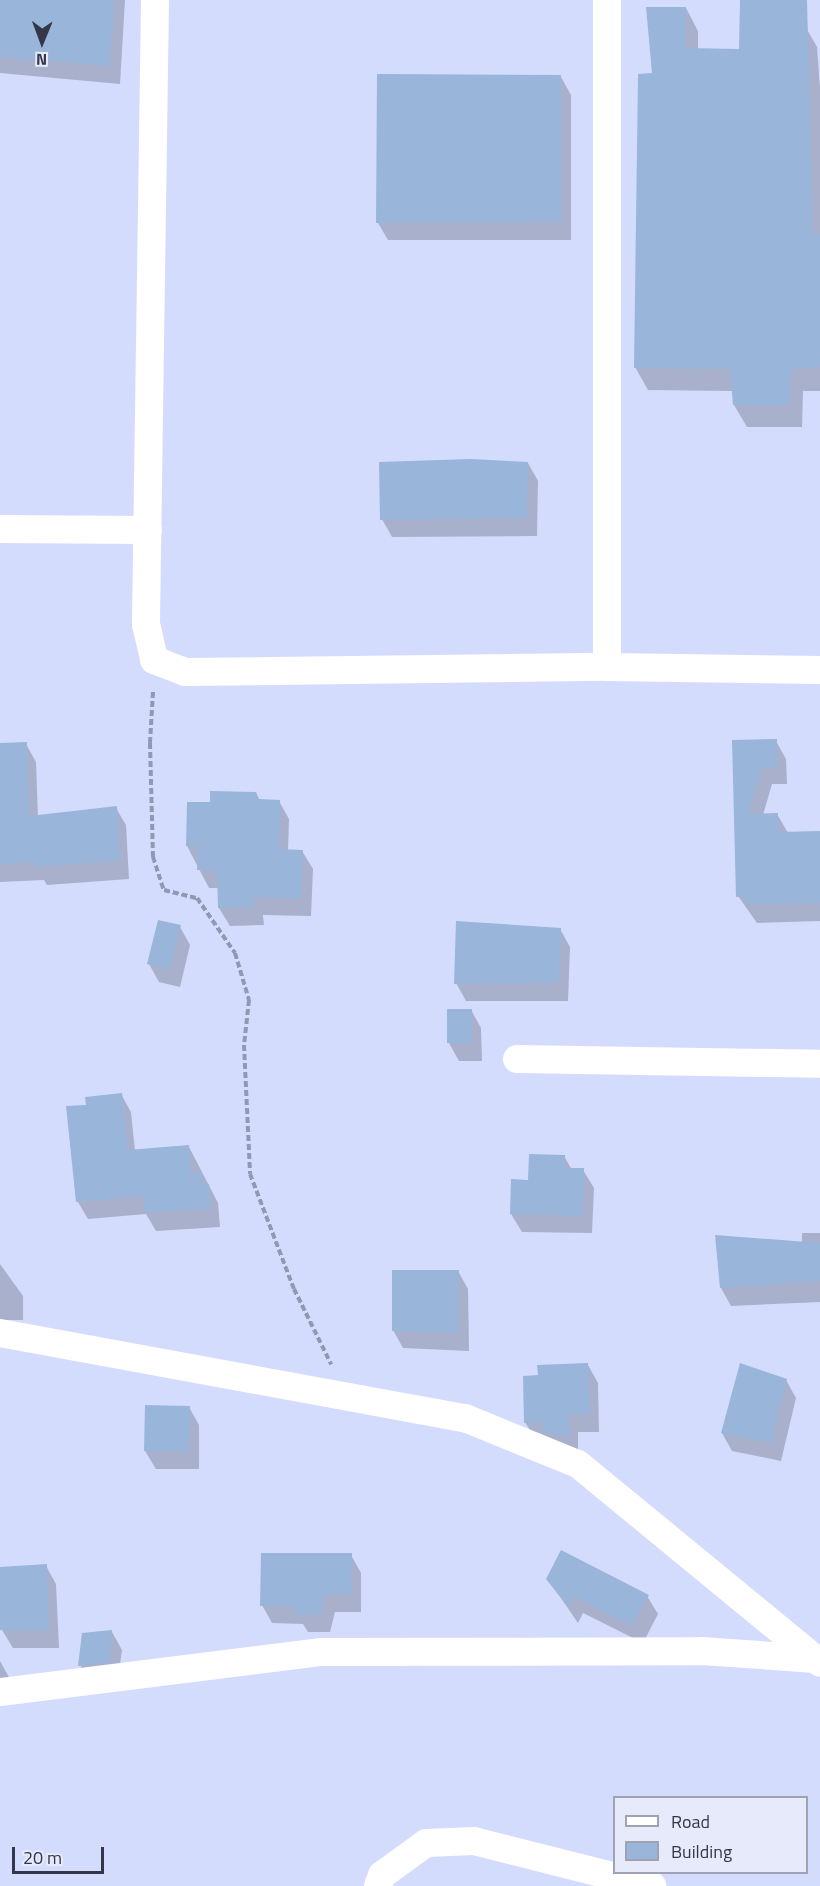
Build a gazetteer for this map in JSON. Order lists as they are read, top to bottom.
{
  "legend": ["Road", "Building"],
  "scale_bar": "20 m",
  "north": "bottom"
}
